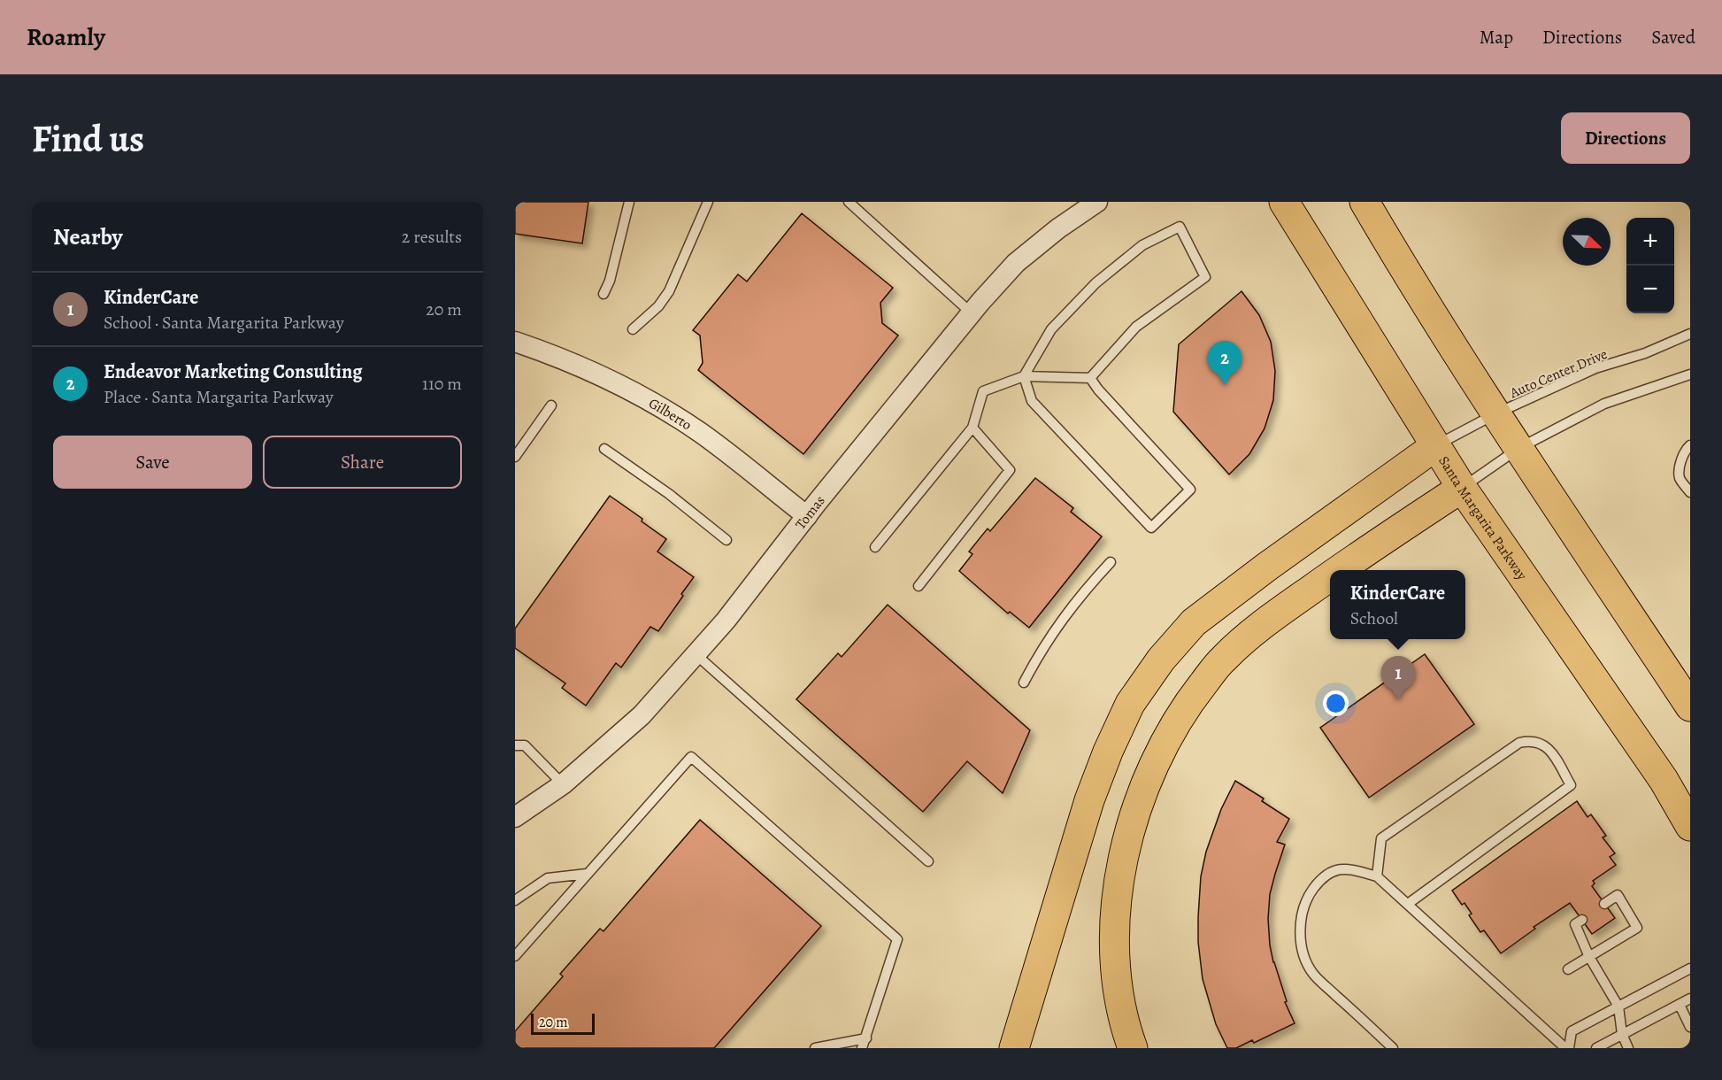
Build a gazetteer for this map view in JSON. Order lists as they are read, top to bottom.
{
  "streets": {
    "main road": ["Santa Margarita Parkway"],
    "street": ["Gilberto", "Tomas"],
    "lane": ["Auto Center Drive"]
  },
  "crossings": [
    ["Auto Center Drive", "Santa Margarita Parkway"],
    ["Gilberto", "Tomas"]
  ],
  "scale_bar": "20 m",
  "north": "bottom right",
  "page": {
    "header": "Roamly",
    "nav": ["Map", "Directions", "Saved"],
    "buttons": [
      "Directions",
      ["Save", "Share"]
    ],
    "title": "Find us",
    "heading": ["Nearby", "2 results"],
    "map_buttons": ["+", "−"],
    "list": [
      {
        "mark": "1",
        "name": "KinderCare",
        "note": "School · Santa Margarita Parkway",
        "value": "20 m"
      },
      {
        "mark": "2",
        "name": "Endeavor Marketing Consulting",
        "note": "Place · Santa Margarita Parkway",
        "value": "110 m"
      }
    ],
    "pins": ["2", "1"],
    "popup": ["KinderCare", "School"],
    "scale": "20 m"
  }
}
